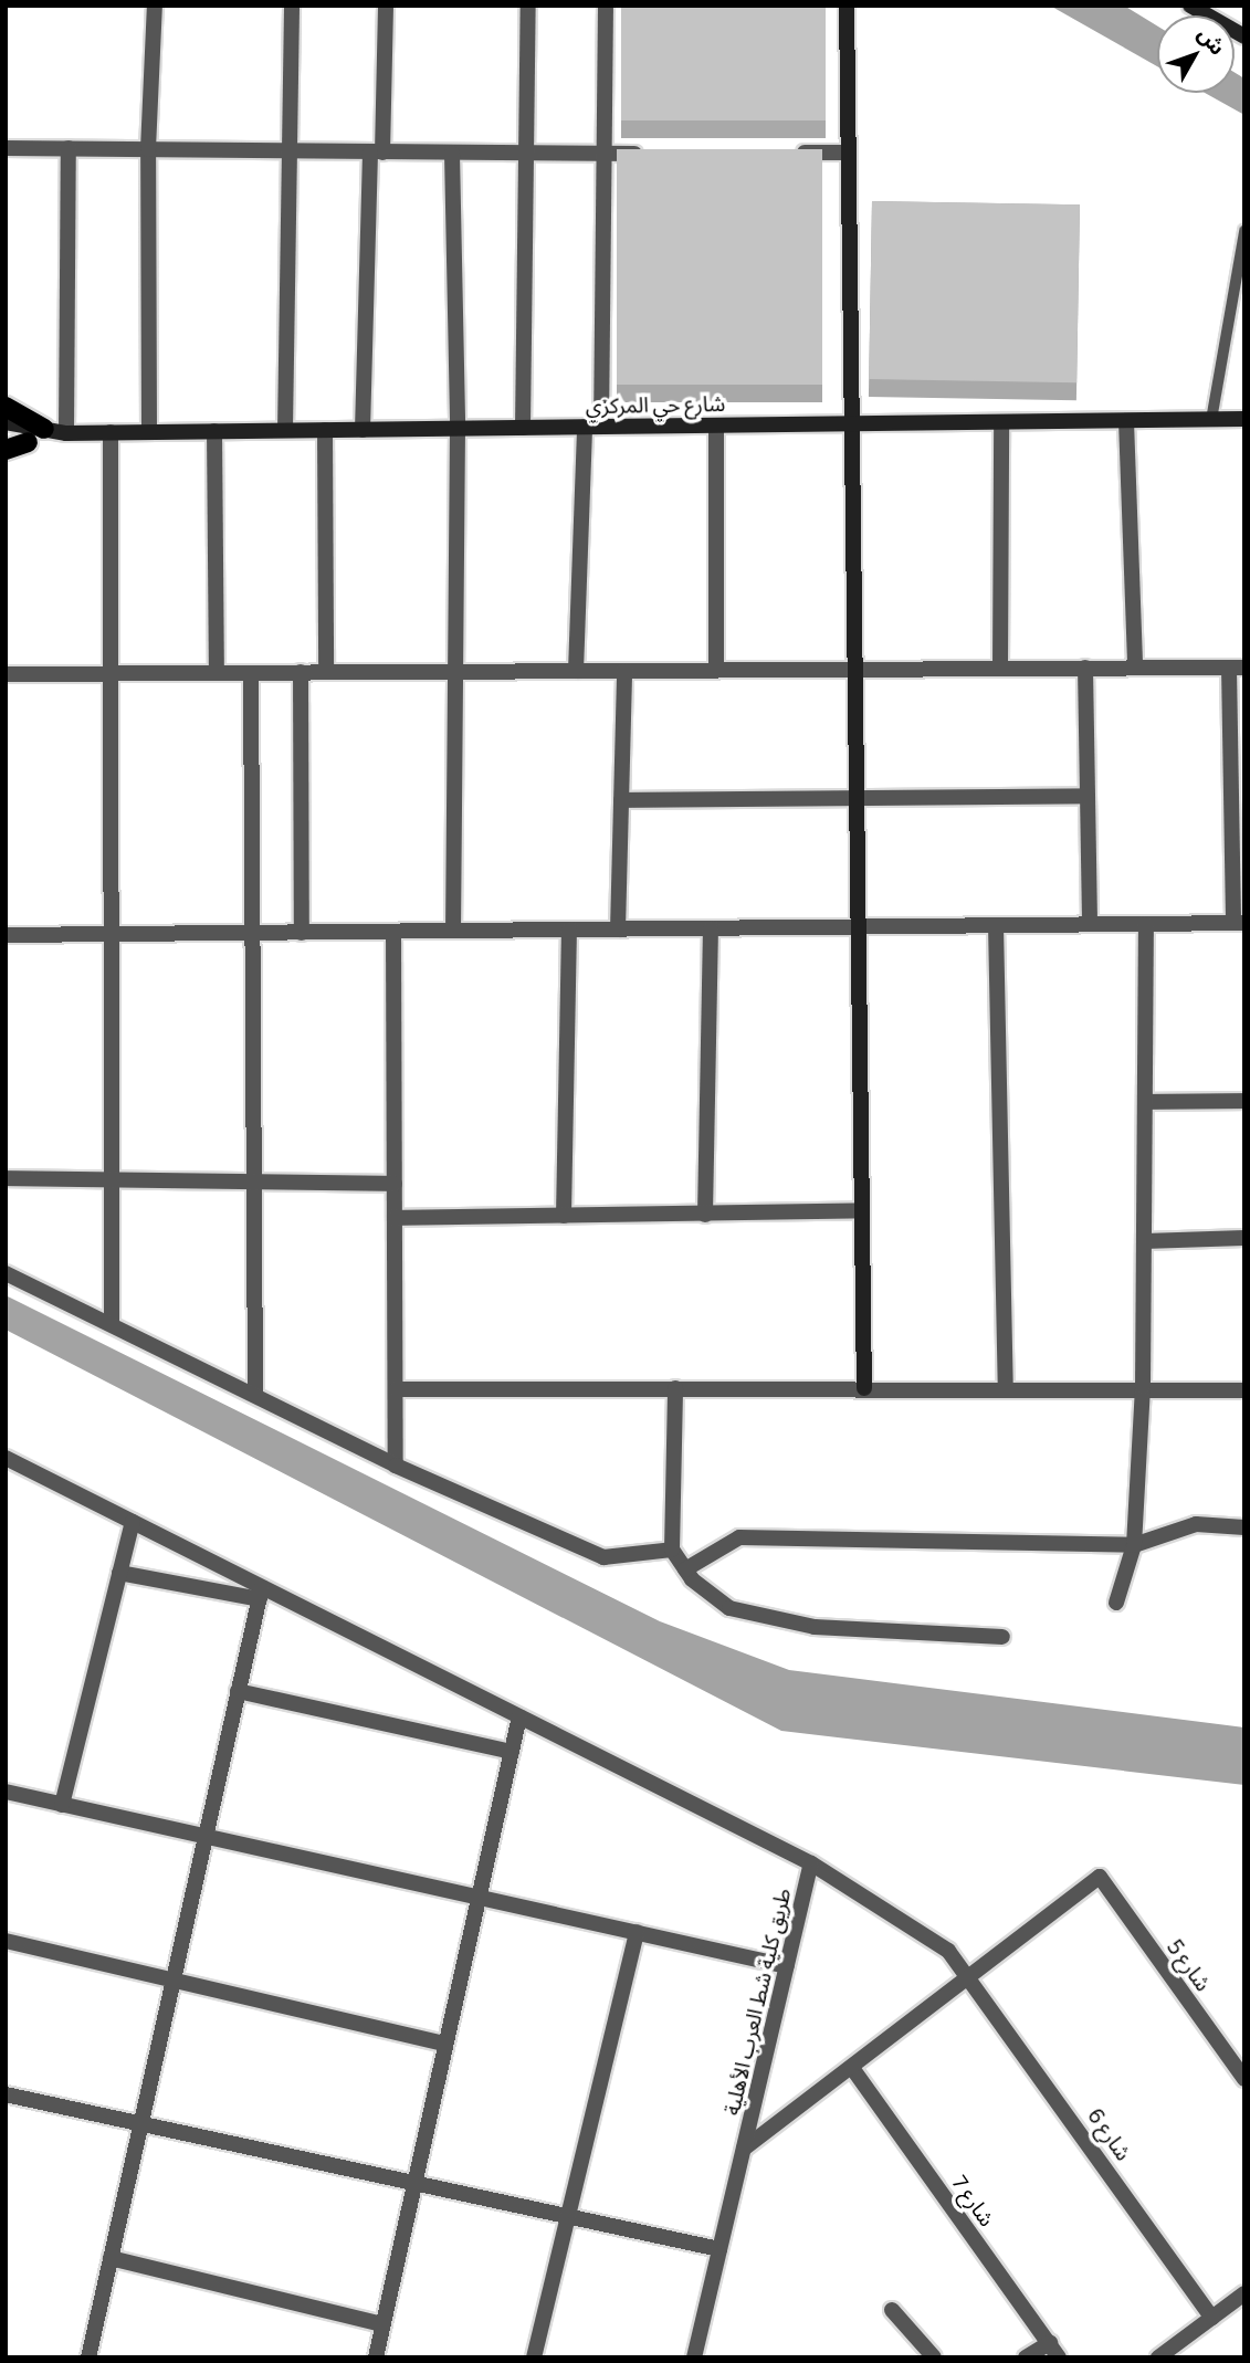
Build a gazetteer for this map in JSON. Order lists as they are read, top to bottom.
{
  "streets": {
    "street": [
      "شارع حي المركزي",
      "شارع 5",
      "طريق كلية شط العرب الأهلية",
      "شارع 6",
      "شارع 7"
    ]
  },
  "crossings": [
    ["شارع 5", "طريق كلية شط العرب الأهلية"],
    ["طريق كلية شط العرب الأهلية", "شارع 6"],
    ["طريق كلية شط العرب الأهلية", "شارع 7"]
  ],
  "north": "top right"
}
